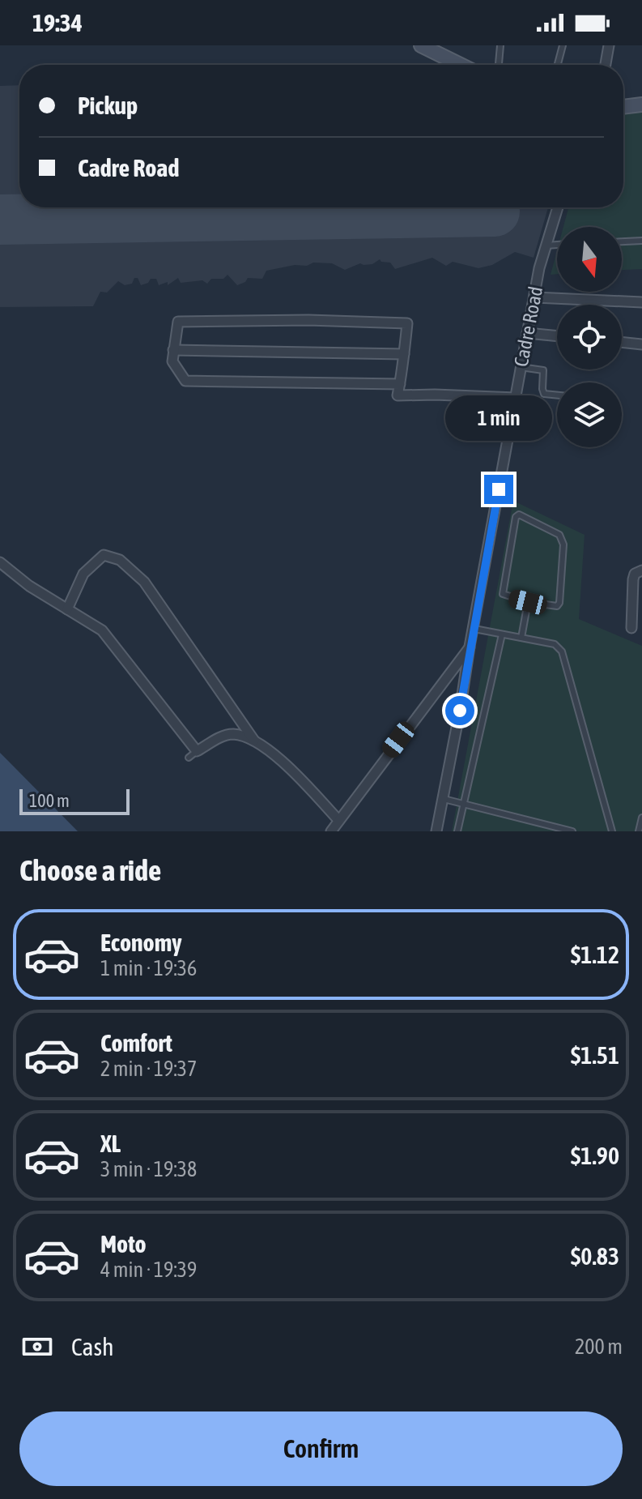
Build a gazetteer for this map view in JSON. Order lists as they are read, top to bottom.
{
  "streets": {
    "street": ["Cadre Road"]
  },
  "scale_bar": "100 m",
  "north": "bottom",
  "page": {
    "status": "19:34",
    "banner": ["Pickup", "Cadre Road"],
    "bubble": "1 min",
    "scale": "100 m",
    "heading": "Choose a ride",
    "list": [
      {
        "name": "Economy",
        "note": "1 min · 19:36",
        "value": "$1.12"
      },
      {
        "name": "Comfort",
        "note": "2 min · 19:37",
        "value": "$1.51"
      },
      {
        "name": "XL",
        "note": "3 min · 19:38",
        "value": "$1.90"
      },
      {
        "name": "Moto",
        "note": "4 min · 19:39",
        "value": "$0.83"
      }
    ],
    "pay": ["Cash", "200 m"],
    "buttons": "Confirm"
  }
}
